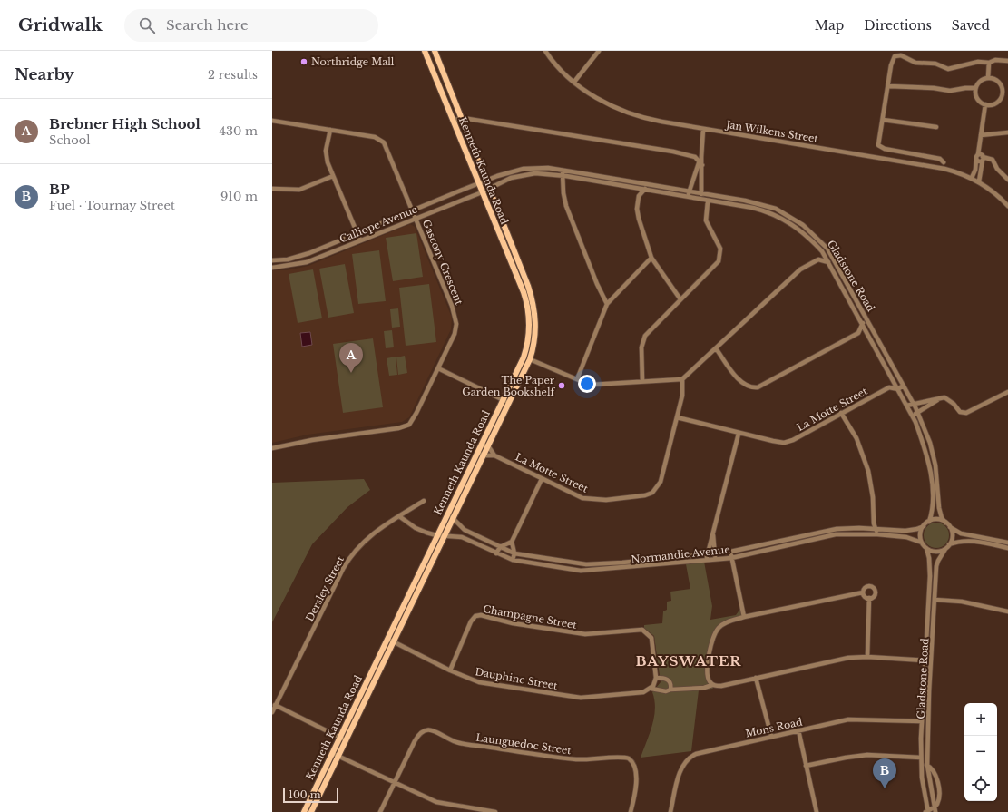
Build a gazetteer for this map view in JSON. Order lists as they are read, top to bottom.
{
  "streets": {
    "main road": ["Kenneth Kaunda Road"],
    "street": [
      "Jan Wilkens Street",
      "Calliope Avenue",
      "Gascony Crescent",
      "Gladstone Road",
      "La Motte Street",
      "Normandie Avenue",
      "Dersley Street",
      "Champagne Street",
      "Dauphine Street",
      "Mons Road",
      "Launguedoc Street"
    ]
  },
  "crossings": [
    ["Kenneth Kaunda Road", "Calliope Avenue"],
    ["Kenneth Kaunda Road", "Gladstone Road"],
    ["Kenneth Kaunda Road", "La Motte Street"],
    ["Kenneth Kaunda Road", "Normandie Avenue"],
    ["Kenneth Kaunda Road", "Dauphine Street"],
    ["Calliope Avenue", "Gascony Crescent"],
    ["Calliope Avenue", "Gladstone Road"],
    ["Gladstone Road", "Normandie Avenue"],
    ["Gladstone Road", "Dauphine Street"],
    ["Gladstone Road", "Mons Road"],
    ["Normandie Avenue", "Dersley Street"],
    ["Champagne Street", "Dauphine Street"]
  ],
  "districts": ["BAYSWATER"],
  "places": ["Northridge Mall", "The Paper Garden Bookshelf"],
  "scale_bar": "100 m",
  "page": {
    "header": "Gridwalk",
    "search": "Search here",
    "nav": ["Map", "Directions", "Saved"],
    "heading": ["Nearby", "2 results"],
    "list": [
      {
        "mark": "A",
        "name": "Brebner High School",
        "note": "School",
        "value": "430 m"
      },
      {
        "mark": "B",
        "name": "BP",
        "note": "Fuel · Tournay Street",
        "value": "910 m"
      }
    ],
    "pins": ["A", "B"],
    "map_buttons": ["+", "−"],
    "scale": "100 m"
  }
}
